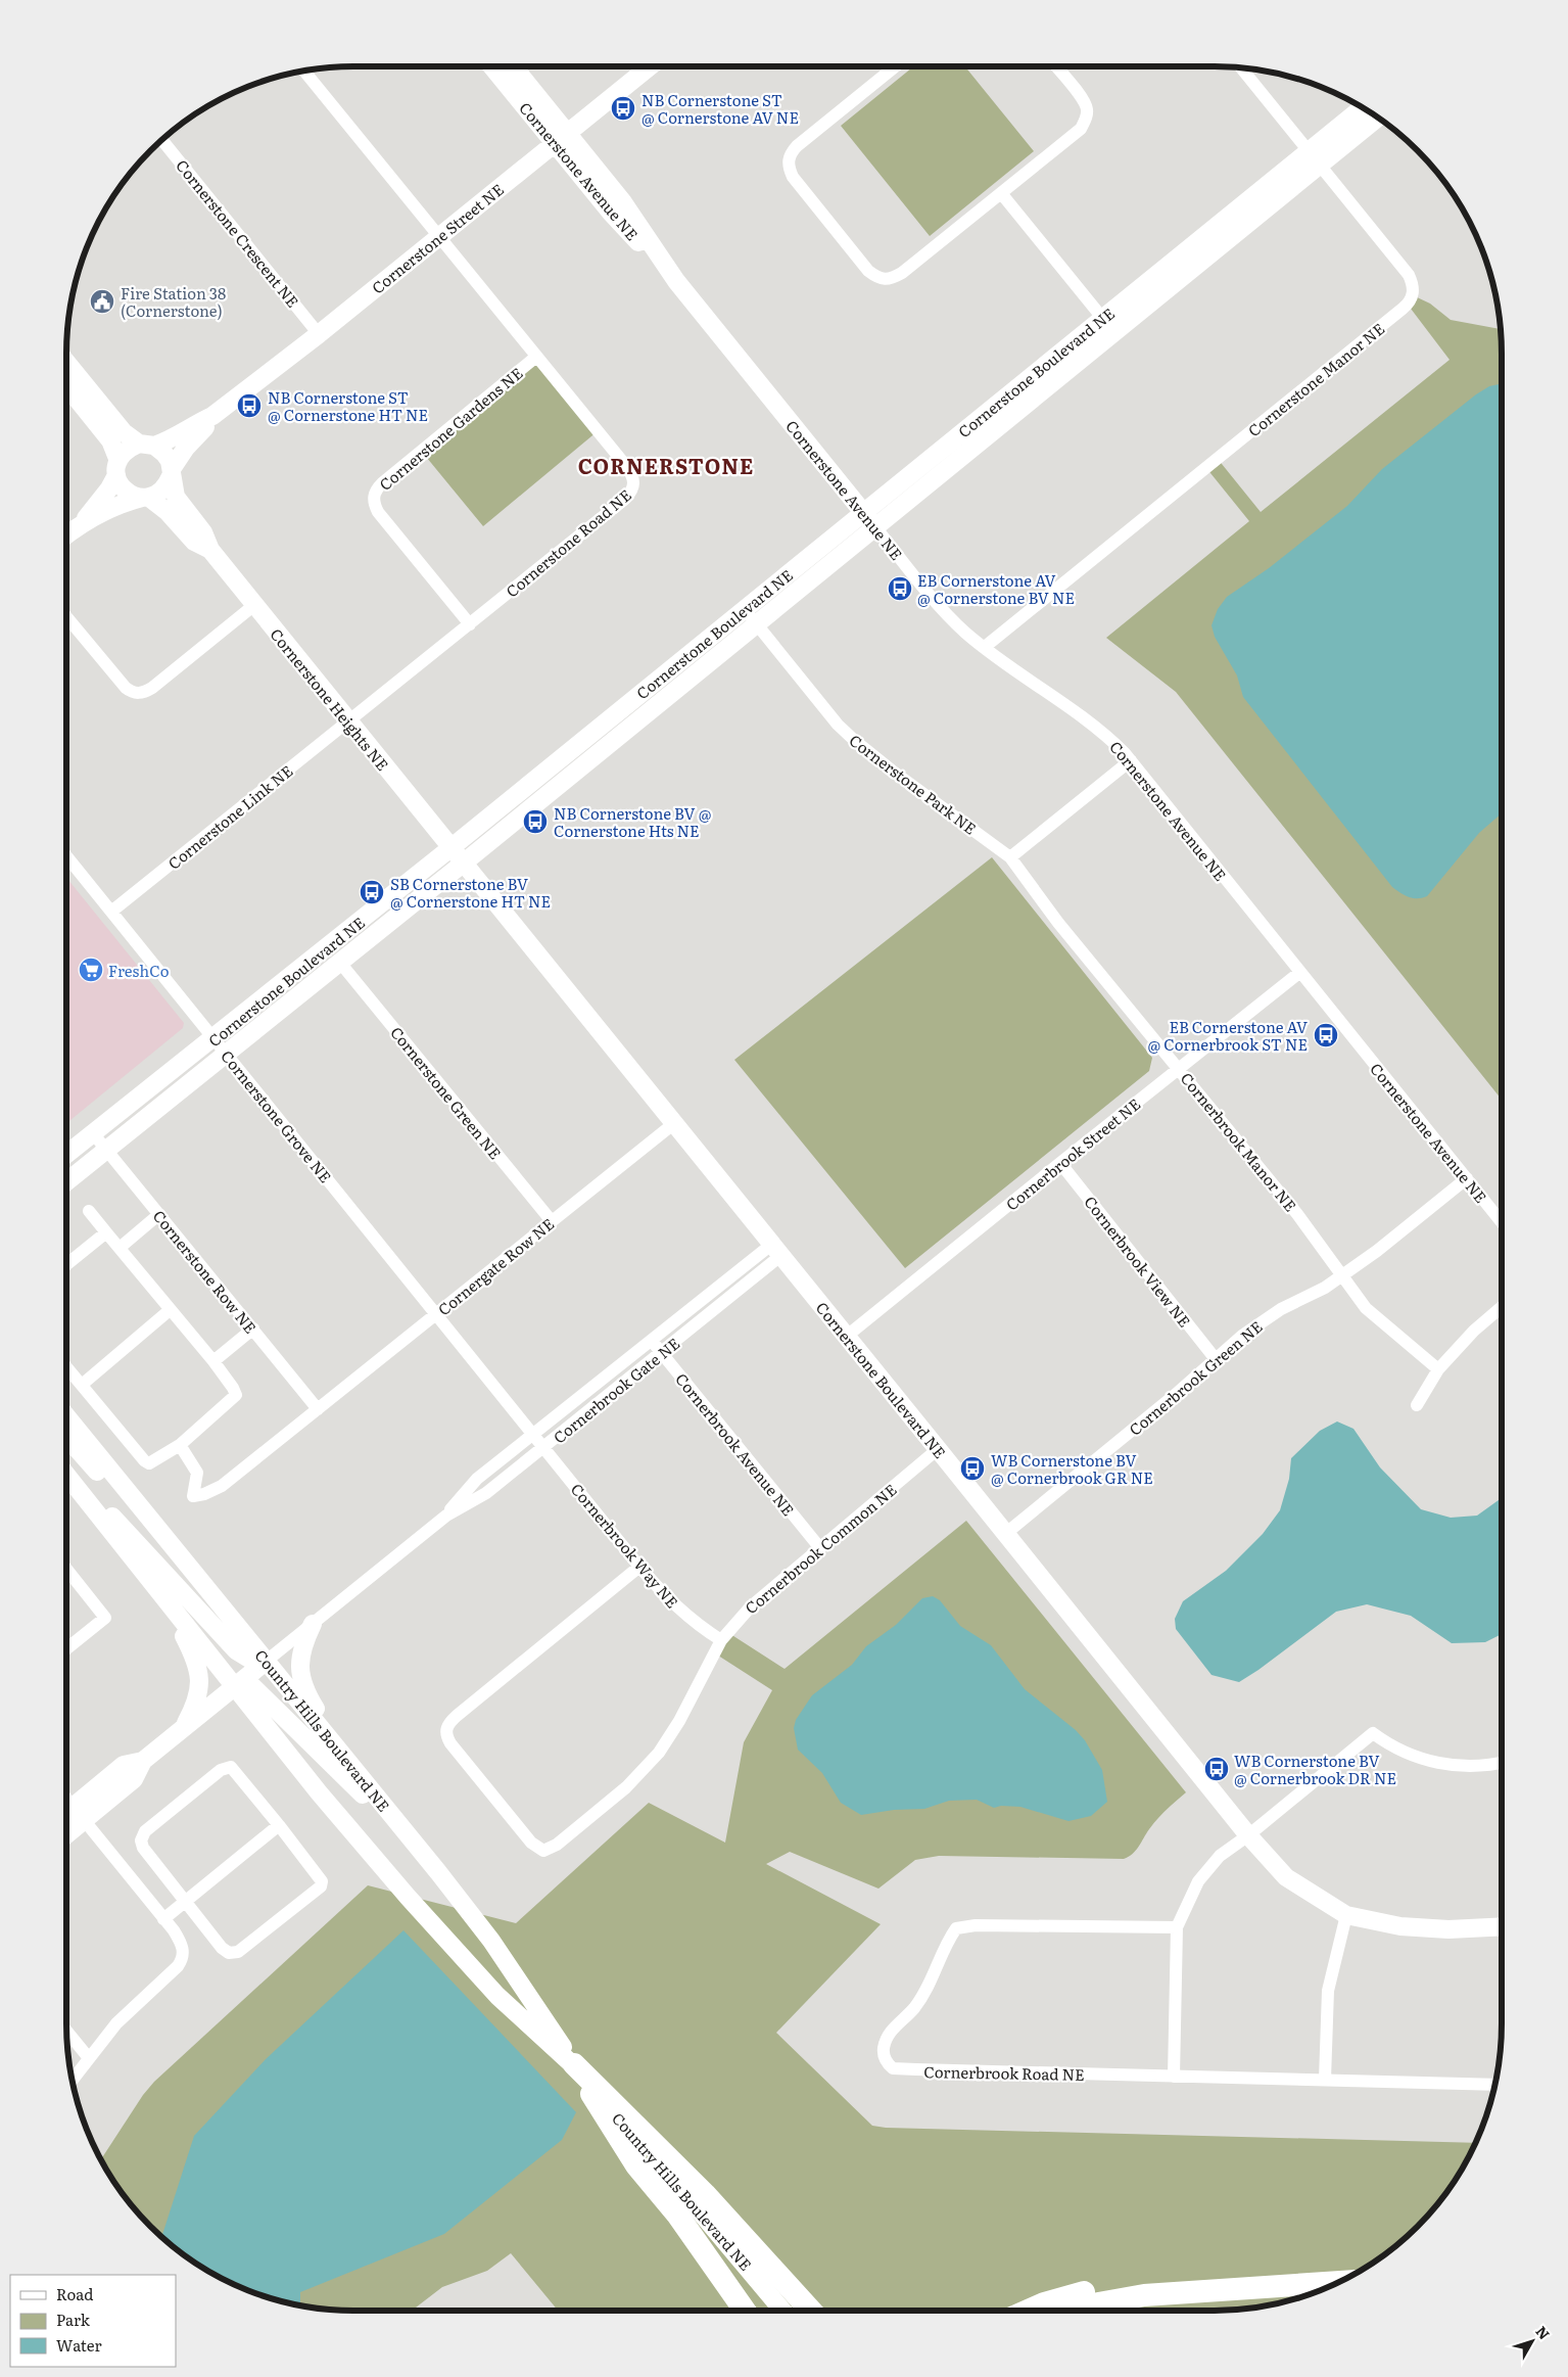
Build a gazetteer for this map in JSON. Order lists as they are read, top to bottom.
{
  "streets": {
    "street": [
      "Cornerstone Avenue NE",
      "Cornerstone Crescent NE",
      "Cornerstone Street NE",
      "Cornerstone Boulevard NE",
      "Cornerstone Manor NE",
      "Cornerstone Gardens NE",
      "Cornerstone Road NE",
      "Cornerstone Heights NE",
      "Cornerstone Park NE",
      "Cornerstone Link NE",
      "Cornerstone Green NE",
      "Cornerstone Grove NE",
      "Cornerbrook Manor NE",
      "Cornerbrook Street NE",
      "Cornerbrook View NE",
      "Cornergate Row NE",
      "Cornerstone Row NE",
      "Cornerbrook Green NE",
      "Cornerbrook Gate NE",
      "Cornerbrook Avenue NE",
      "Cornerbrook Way NE",
      "Cornerbrook Common NE",
      "Country Hills Boulevard NE",
      "Cornerbrook Road NE"
    ]
  },
  "crossings": [
    ["Cornerstone Avenue NE", "Cornerstone Street NE"],
    ["Cornerstone Avenue NE", "Cornerstone Boulevard NE"],
    ["Cornerstone Avenue NE", "Cornerstone Manor NE"],
    ["Cornerstone Avenue NE", "Cornerbrook Street NE"],
    ["Cornerstone Avenue NE", "Cornerbrook Green NE"],
    ["Cornerstone Crescent NE", "Cornerstone Street NE"],
    ["Cornerstone Street NE", "Cornerstone Road NE"],
    ["Cornerstone Street NE", "Cornerstone Heights NE"],
    ["Cornerstone Boulevard NE", "Cornerstone Manor NE"],
    ["Cornerstone Boulevard NE", "Cornerstone Heights NE"],
    ["Cornerstone Boulevard NE", "Cornerstone Park NE"],
    ["Cornerstone Boulevard NE", "Cornerstone Green NE"],
    ["Cornerstone Boulevard NE", "Cornerstone Grove NE"],
    ["Cornerstone Boulevard NE", "Cornerbrook Street NE"],
    ["Cornerstone Boulevard NE", "Cornergate Row NE"],
    ["Cornerstone Boulevard NE", "Cornerstone Row NE"],
    ["Cornerstone Boulevard NE", "Cornerbrook Green NE"],
    ["Cornerstone Boulevard NE", "Cornerbrook Gate NE"],
    ["Cornerstone Boulevard NE", "Cornerbrook Common NE"],
    ["Cornerstone Gardens NE", "Cornerstone Road NE"],
    ["Cornerstone Road NE", "Cornerstone Heights NE"],
    ["Cornerstone Road NE", "Cornerstone Link NE"],
    ["Cornerstone Heights NE", "Cornerstone Link NE"],
    ["Cornerstone Park NE", "Cornerbrook Manor NE"],
    ["Cornerstone Link NE", "Cornerstone Grove NE"],
    ["Cornerstone Green NE", "Cornergate Row NE"],
    ["Cornerstone Grove NE", "Cornergate Row NE"],
    ["Cornerstone Grove NE", "Cornerbrook Gate NE"],
    ["Cornerstone Grove NE", "Cornerbrook Way NE"],
    ["Cornerbrook Manor NE", "Cornerbrook Street NE"],
    ["Cornerbrook Manor NE", "Cornerbrook Green NE"],
    ["Cornerbrook Street NE", "Cornerbrook View NE"],
    ["Cornerbrook View NE", "Cornerbrook Green NE"],
    ["Cornergate Row NE", "Cornerstone Row NE"],
    ["Cornerbrook Gate NE", "Cornerbrook Avenue NE"],
    ["Cornerbrook Gate NE", "Cornerbrook Way NE"],
    ["Cornerbrook Gate NE", "Country Hills Boulevard NE"],
    ["Cornerbrook Avenue NE", "Cornerbrook Common NE"],
    ["Cornerbrook Way NE", "Cornerbrook Common NE"]
  ],
  "districts": ["CORNERSTONE"],
  "places": {
    "bus stop": [
      "NB Cornerstone ST @ Cornerstone AV NE",
      "NB Cornerstone ST @ Cornerstone HT NE",
      "EB Cornerstone AV @ Cornerstone BV NE",
      "NB Cornerstone BV @ Cornerstone Hts NE",
      "SB Cornerstone BV @ Cornerstone HT NE",
      "EB Cornerstone AV @ Cornerbrook ST NE",
      "WB Cornerstone BV @ Cornerbrook GR NE",
      "WB Cornerstone BV @ Cornerbrook DR NE"
    ],
    "public building": ["Fire Station 38 (Cornerstone)"],
    "supermarket": ["FreshCo"]
  },
  "legend": ["Road", "Park", "Water"],
  "north": "top right"
}
